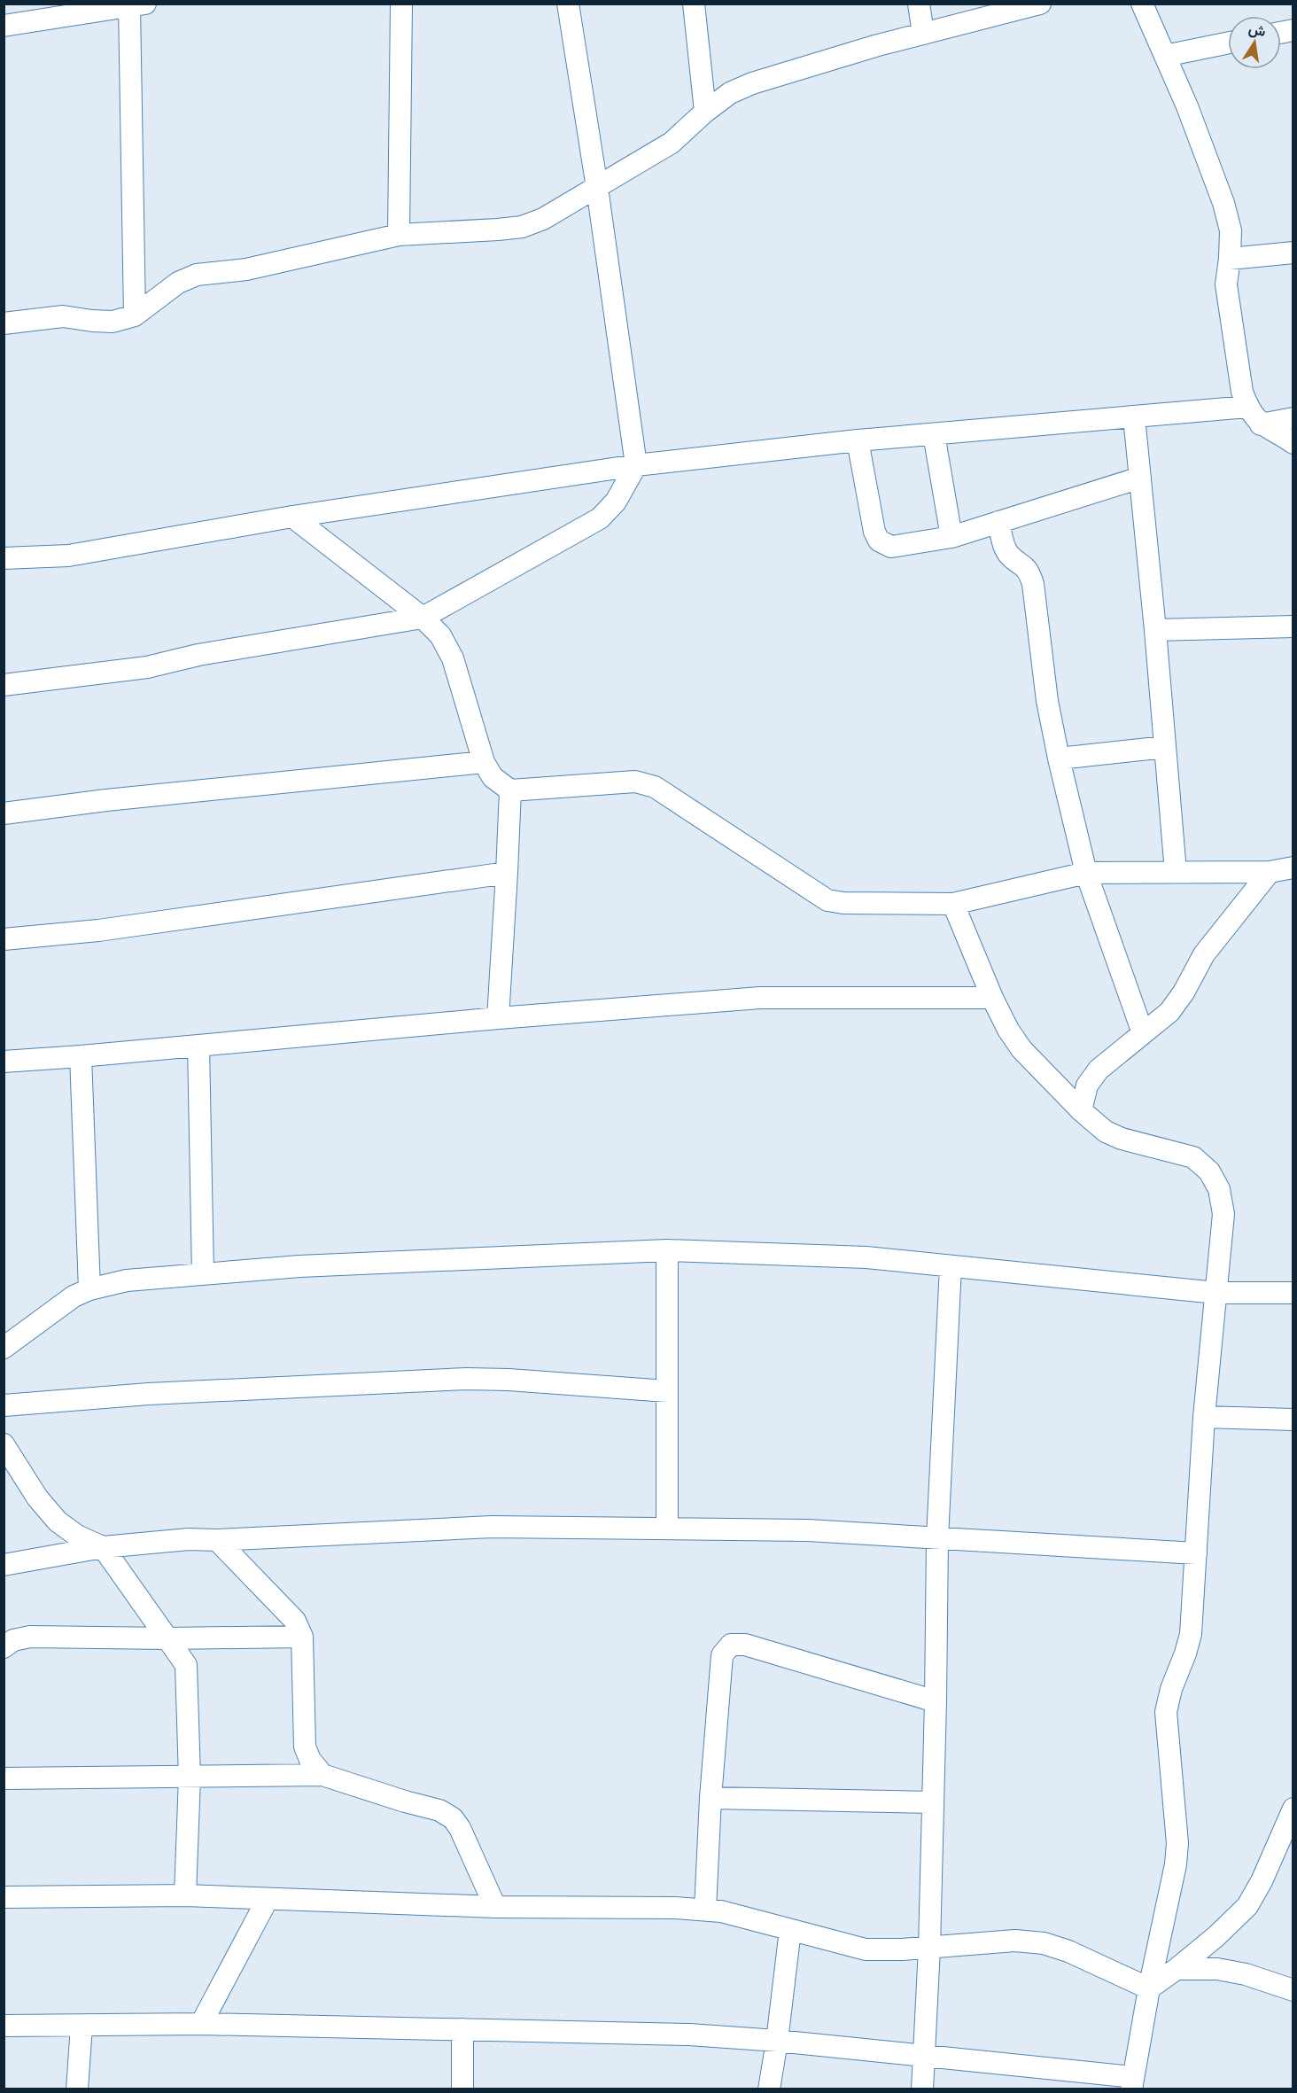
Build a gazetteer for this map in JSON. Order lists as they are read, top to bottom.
{
  "north": "top"
}
